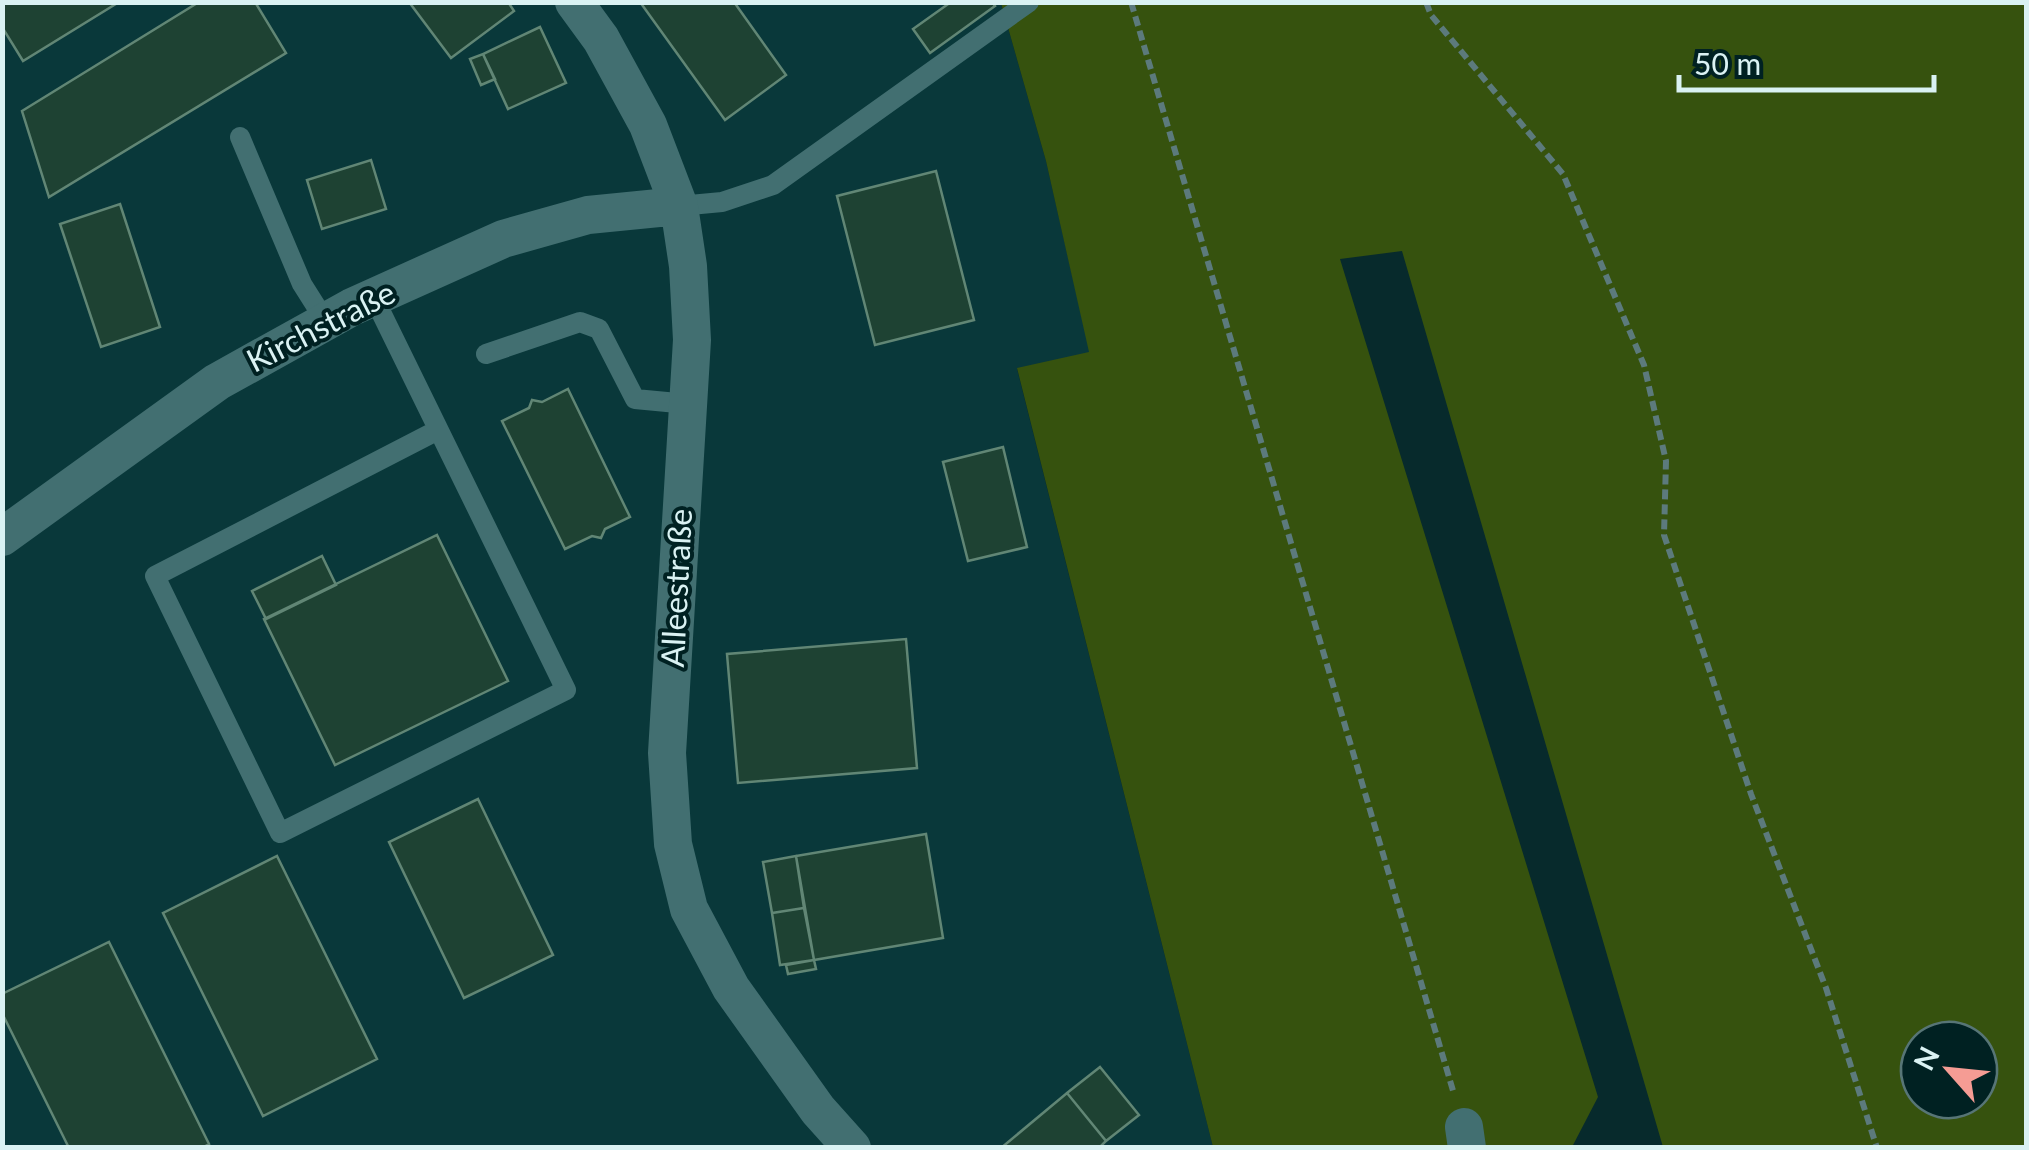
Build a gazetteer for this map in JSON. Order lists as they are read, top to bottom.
{
  "streets": {
    "street": ["Kirchstraße", "Alleestraße"]
  },
  "crossings": [
    ["Kirchstraße", "Alleestraße"]
  ],
  "scale_bar": "50 m",
  "north": "top left"
}
